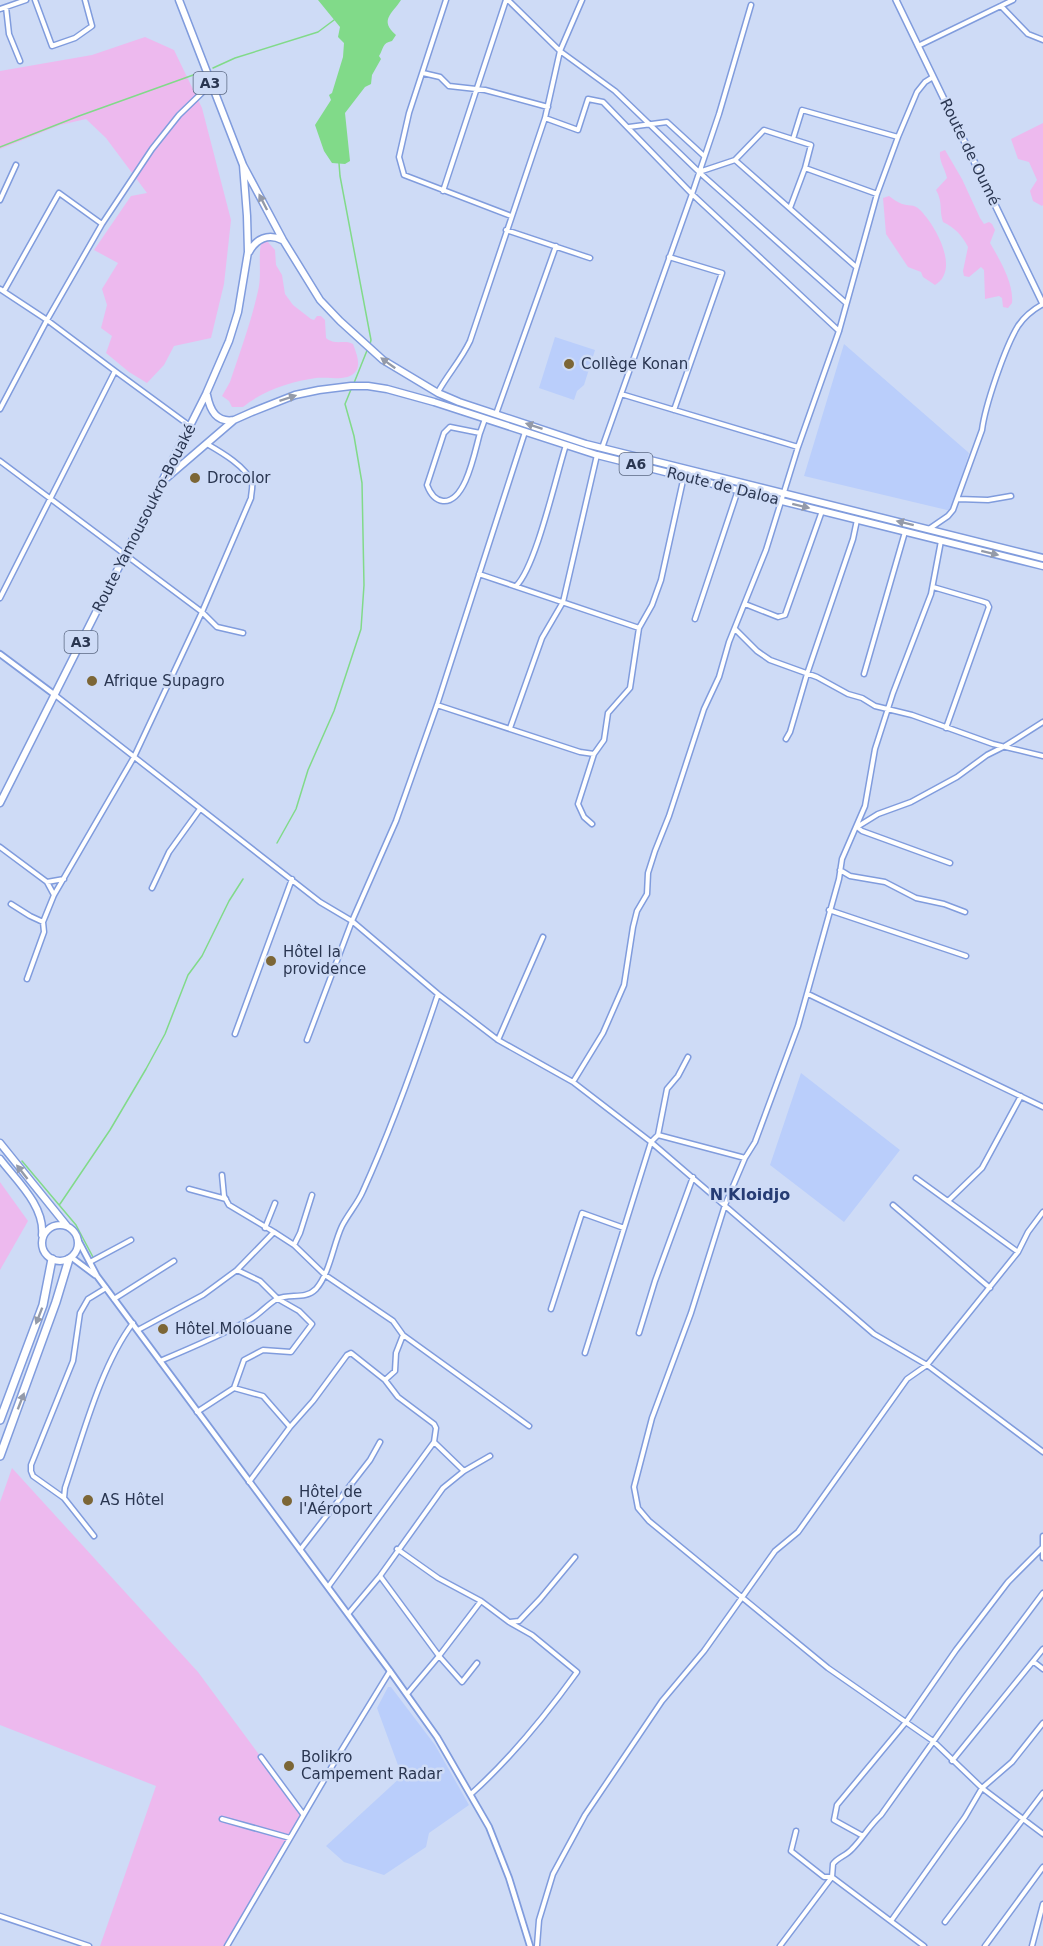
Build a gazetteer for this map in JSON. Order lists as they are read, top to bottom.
{
  "streets": {
    "highway": [
      "A3",
      "A6",
      "Route de Daloa",
      "Route Yamousoukro-Bouaké"
    ],
    "main road": ["Route de Oumé"]
  },
  "crossings": [
    ["A3", "A6"],
    ["A3", "Route Yamousoukro-Bouaké"],
    ["A6", "Route de Daloa"],
    ["A6", "Route Yamousoukro-Bouaké"]
  ],
  "districts": ["N'Kloidjo"],
  "places": [
    "Collège Konan",
    "Drocolor",
    "Afrique Supagro",
    "Hôtel la providence",
    "Hôtel Molouane",
    "AS Hôtel",
    "Hôtel de l'Aéroport",
    "Bolikro Campement Radar"
  ]
}
